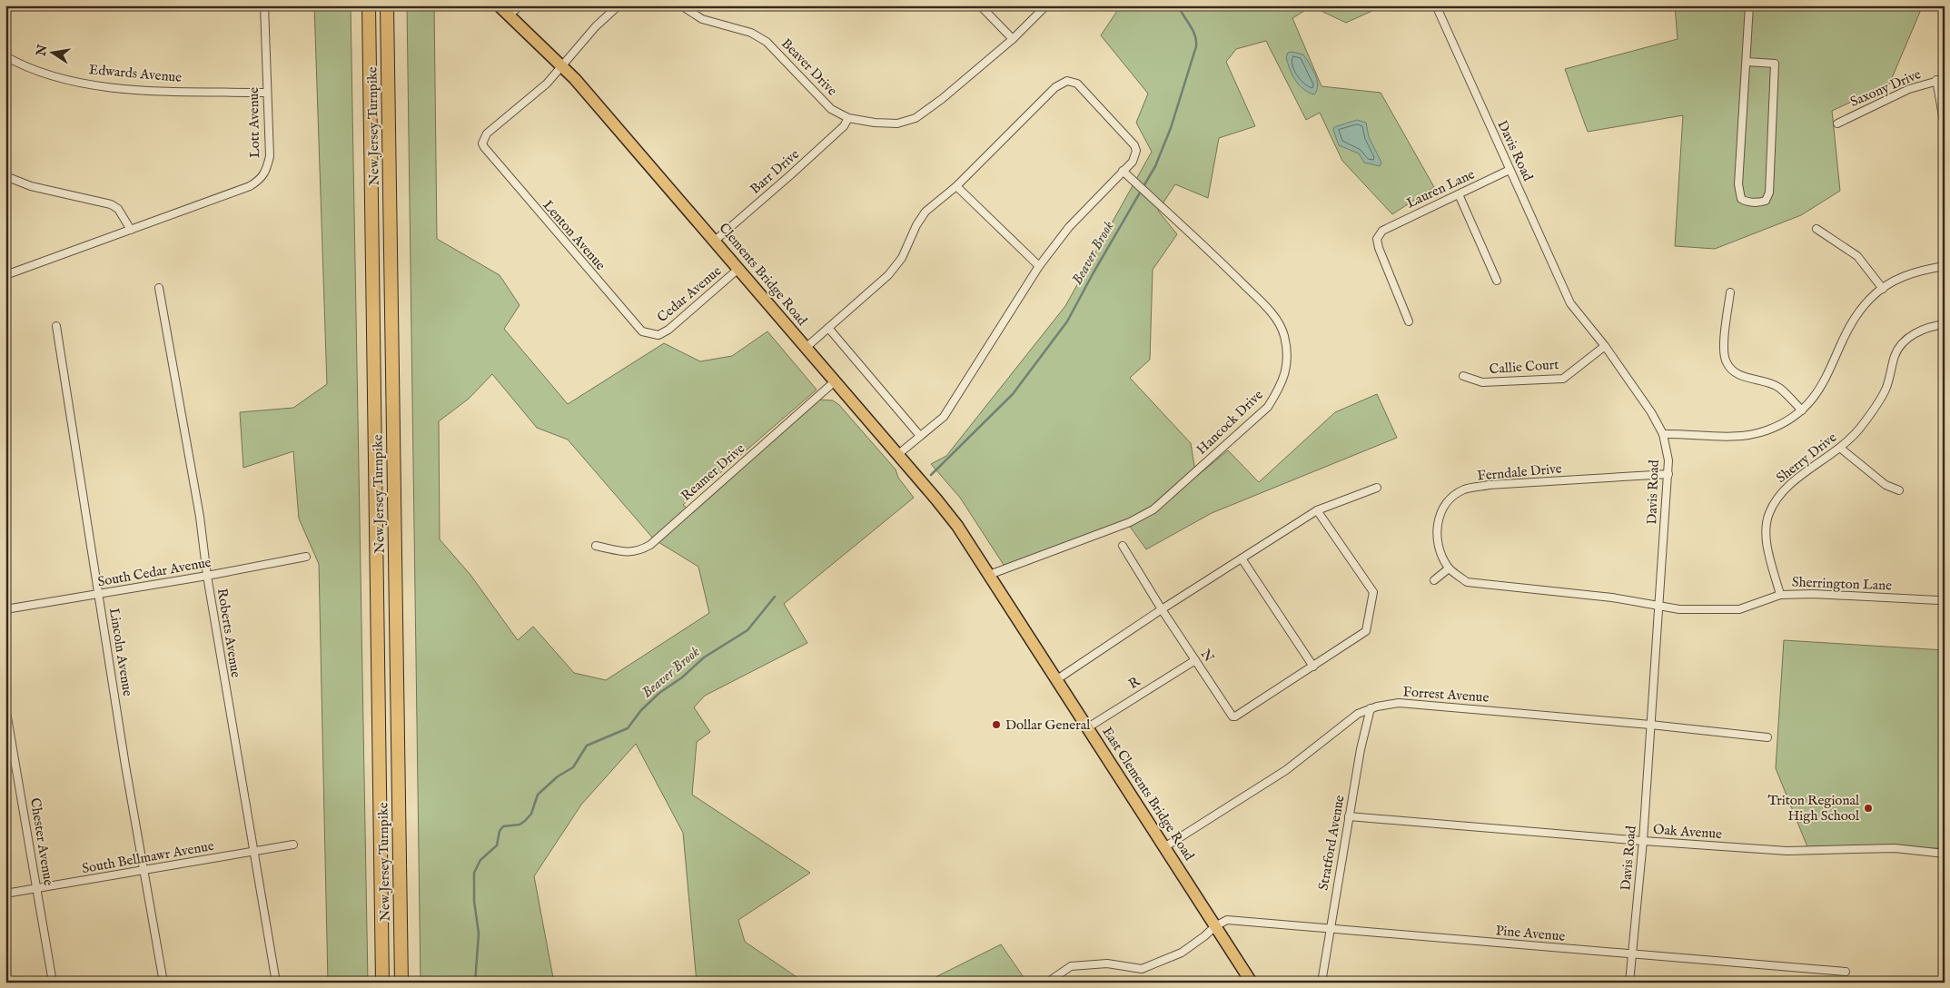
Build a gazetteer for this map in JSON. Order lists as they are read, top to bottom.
{
  "streets": {
    "highway": ["New Jersey Turnpike"],
    "main road": ["Clements Bridge Road", "East Clements Bridge Road"],
    "street": [
      "Beaver Drive",
      "Edwards Avenue",
      "Saxony Drive",
      "Lott Avenue",
      "Davis Road",
      "Barr Drive",
      "Lauren Lane",
      "Lenton Avenue",
      "Cedar Avenue",
      "Callie Court",
      "Hancock Drive",
      "Sherry Drive",
      "Reamer Drive",
      "Ferndale Drive",
      "South Cedar Avenue",
      "Sherrington Lane",
      "Roberts Avenue",
      "Lincoln Avenue",
      "N",
      "R",
      "Forrest Avenue",
      "Oak Avenue",
      "Chester Avenue",
      "Stratford Avenue",
      "South Bellmawr Avenue",
      "Pine Avenue"
    ]
  },
  "crossings": [
    ["Beaver Drive", "Barr Drive"],
    ["Edwards Avenue", "Lott Avenue"],
    ["Davis Road", "Lauren Lane"],
    ["Davis Road", "Callie Court"],
    ["Davis Road", "Ferndale Drive"],
    ["Davis Road", "Sherrington Lane"],
    ["Davis Road", "Forrest Avenue"],
    ["Davis Road", "Oak Avenue"],
    ["Davis Road", "Pine Avenue"],
    ["Barr Drive", "Clements Bridge Road"],
    ["Lenton Avenue", "Clements Bridge Road"],
    ["Lenton Avenue", "Cedar Avenue"],
    ["Clements Bridge Road", "Cedar Avenue"],
    ["Clements Bridge Road", "Hancock Drive"],
    ["Clements Bridge Road", "Reamer Drive"],
    ["Clements Bridge Road", "East Clements Bridge Road"],
    ["Hancock Drive", "East Clements Bridge Road"],
    ["Sherry Drive", "Sherrington Lane"],
    ["Ferndale Drive", "Sherrington Lane"],
    ["South Cedar Avenue", "Roberts Avenue"],
    ["South Cedar Avenue", "Lincoln Avenue"],
    ["Roberts Avenue", "South Bellmawr Avenue"],
    ["Lincoln Avenue", "South Bellmawr Avenue"],
    ["N", "R"],
    ["R", "East Clements Bridge Road"],
    ["Forrest Avenue", "East Clements Bridge Road"],
    ["Forrest Avenue", "Stratford Avenue"],
    ["East Clements Bridge Road", "Pine Avenue"],
    ["Oak Avenue", "Stratford Avenue"],
    ["Chester Avenue", "South Bellmawr Avenue"],
    ["Stratford Avenue", "Pine Avenue"]
  ],
  "water": ["Beaver Brook"],
  "places": ["Dollar General", "Triton Regional High School"],
  "north": "left"
}
